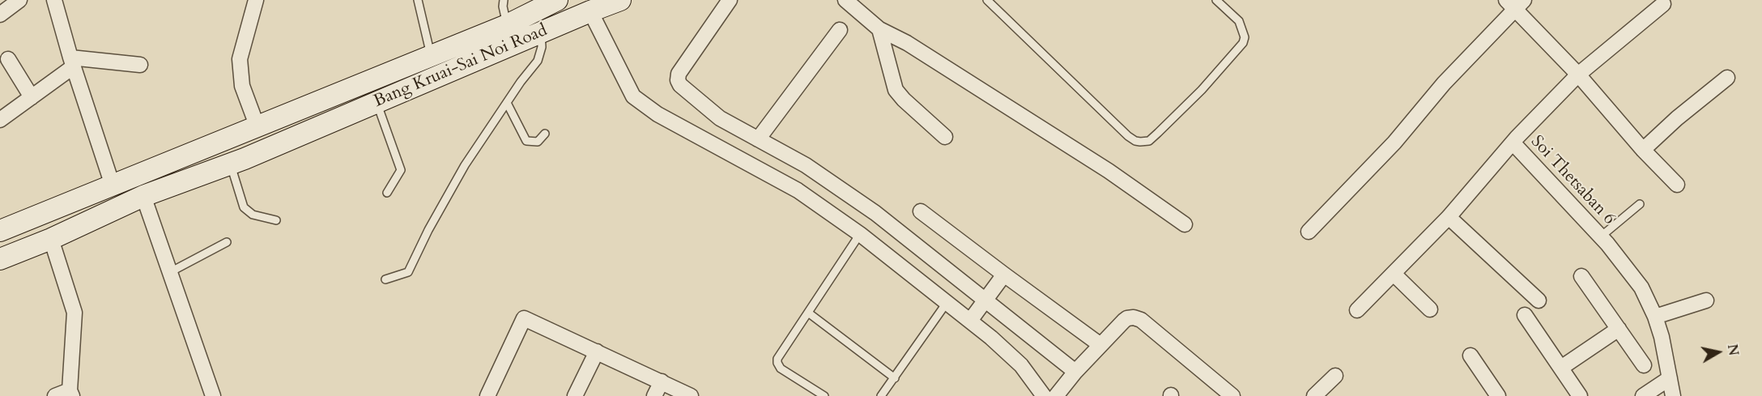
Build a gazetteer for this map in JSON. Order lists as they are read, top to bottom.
{
  "streets": {
    "main road": ["Bang Kruai-Sai Noi Road"],
    "street": ["Soi Thetsaban 6"]
  },
  "north": "right"
}
